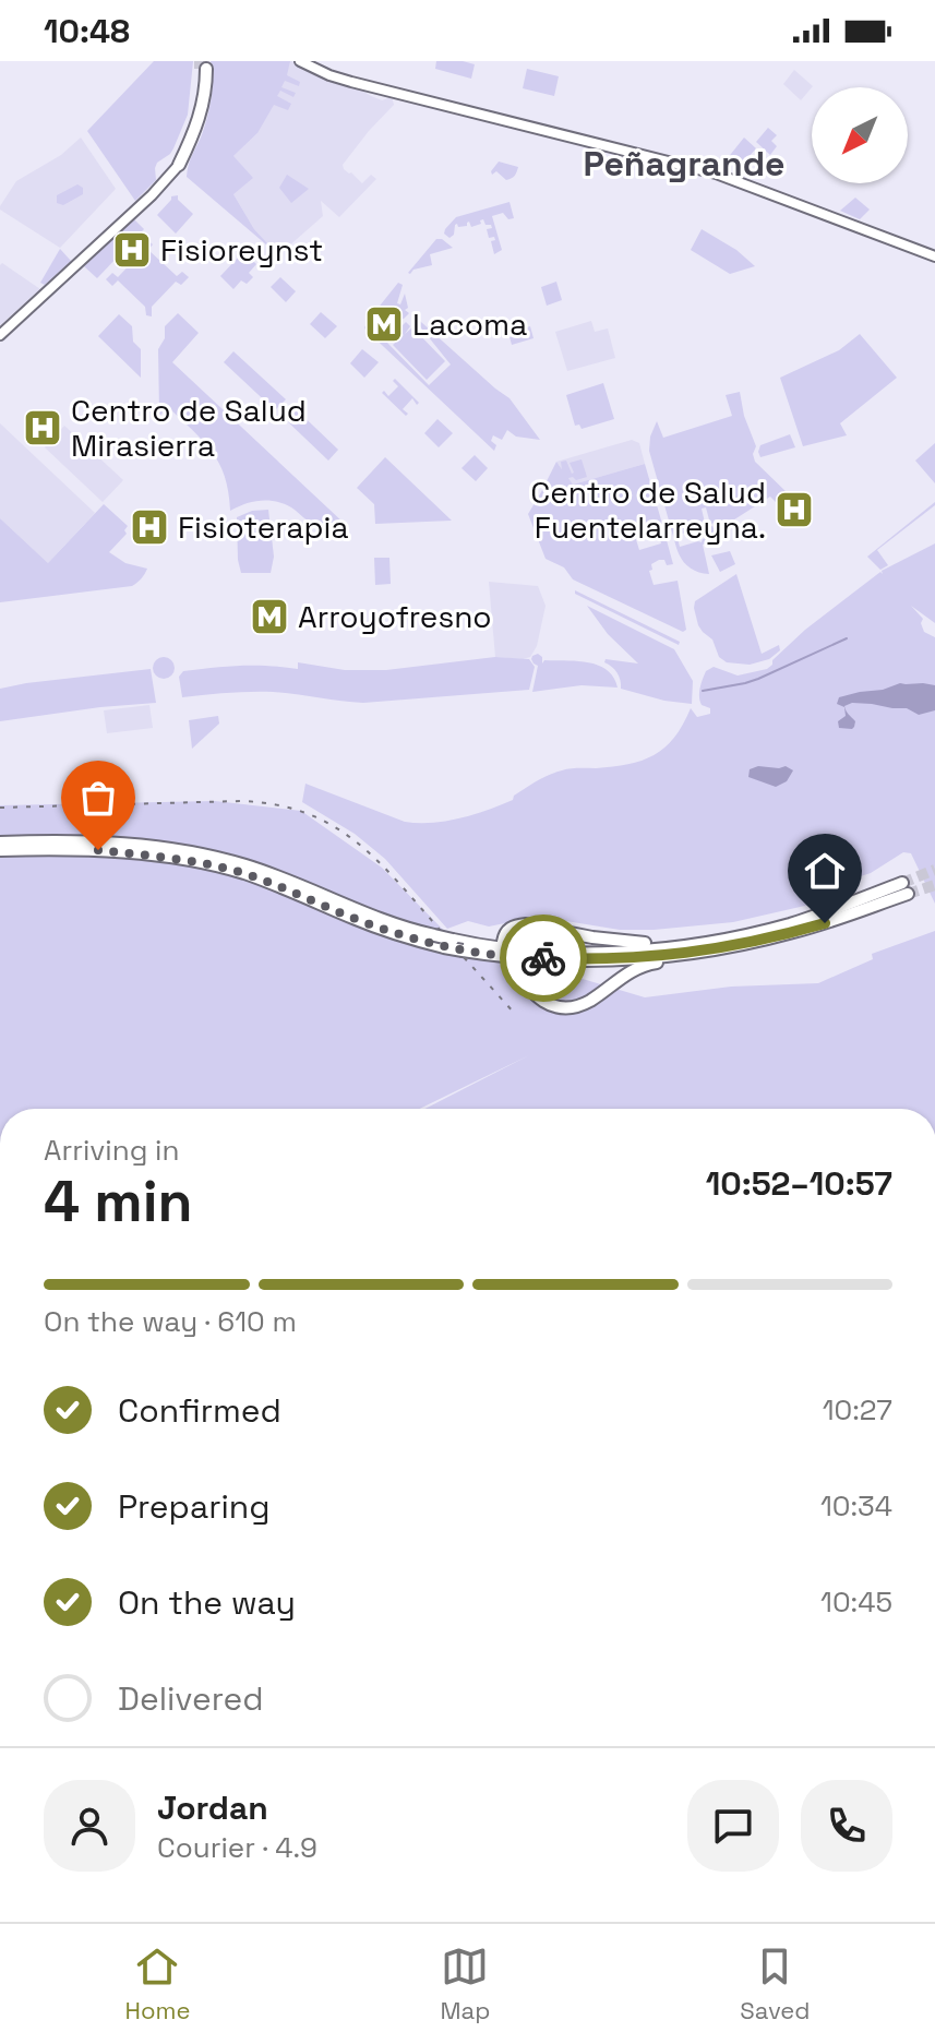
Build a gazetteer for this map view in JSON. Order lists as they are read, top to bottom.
{
  "districts": ["Peñagrande"],
  "places": {
    "hospital": [
      "Fisioreynst",
      "Centro de Salud Mirasierra",
      "Centro de Salud Fuentelarreyna.",
      "Fisioterapia"
    ],
    "metro station": ["Lacoma", "Arroyofresno"]
  },
  "north": "bottom left",
  "page": {
    "status": "10:48",
    "heading": ["4 min", "Arriving in", "10:52–10:57"],
    "panel": ["Jordan", "Courier · 4.9"],
    "bar": "On the way · 610 m",
    "list": [
      ["Confirmed", "10:27"],
      ["Preparing", "10:34"],
      ["On the way", "10:45"],
      "Delivered"
    ],
    "tabs": ["Home", "Map", "Saved"]
  }
}
